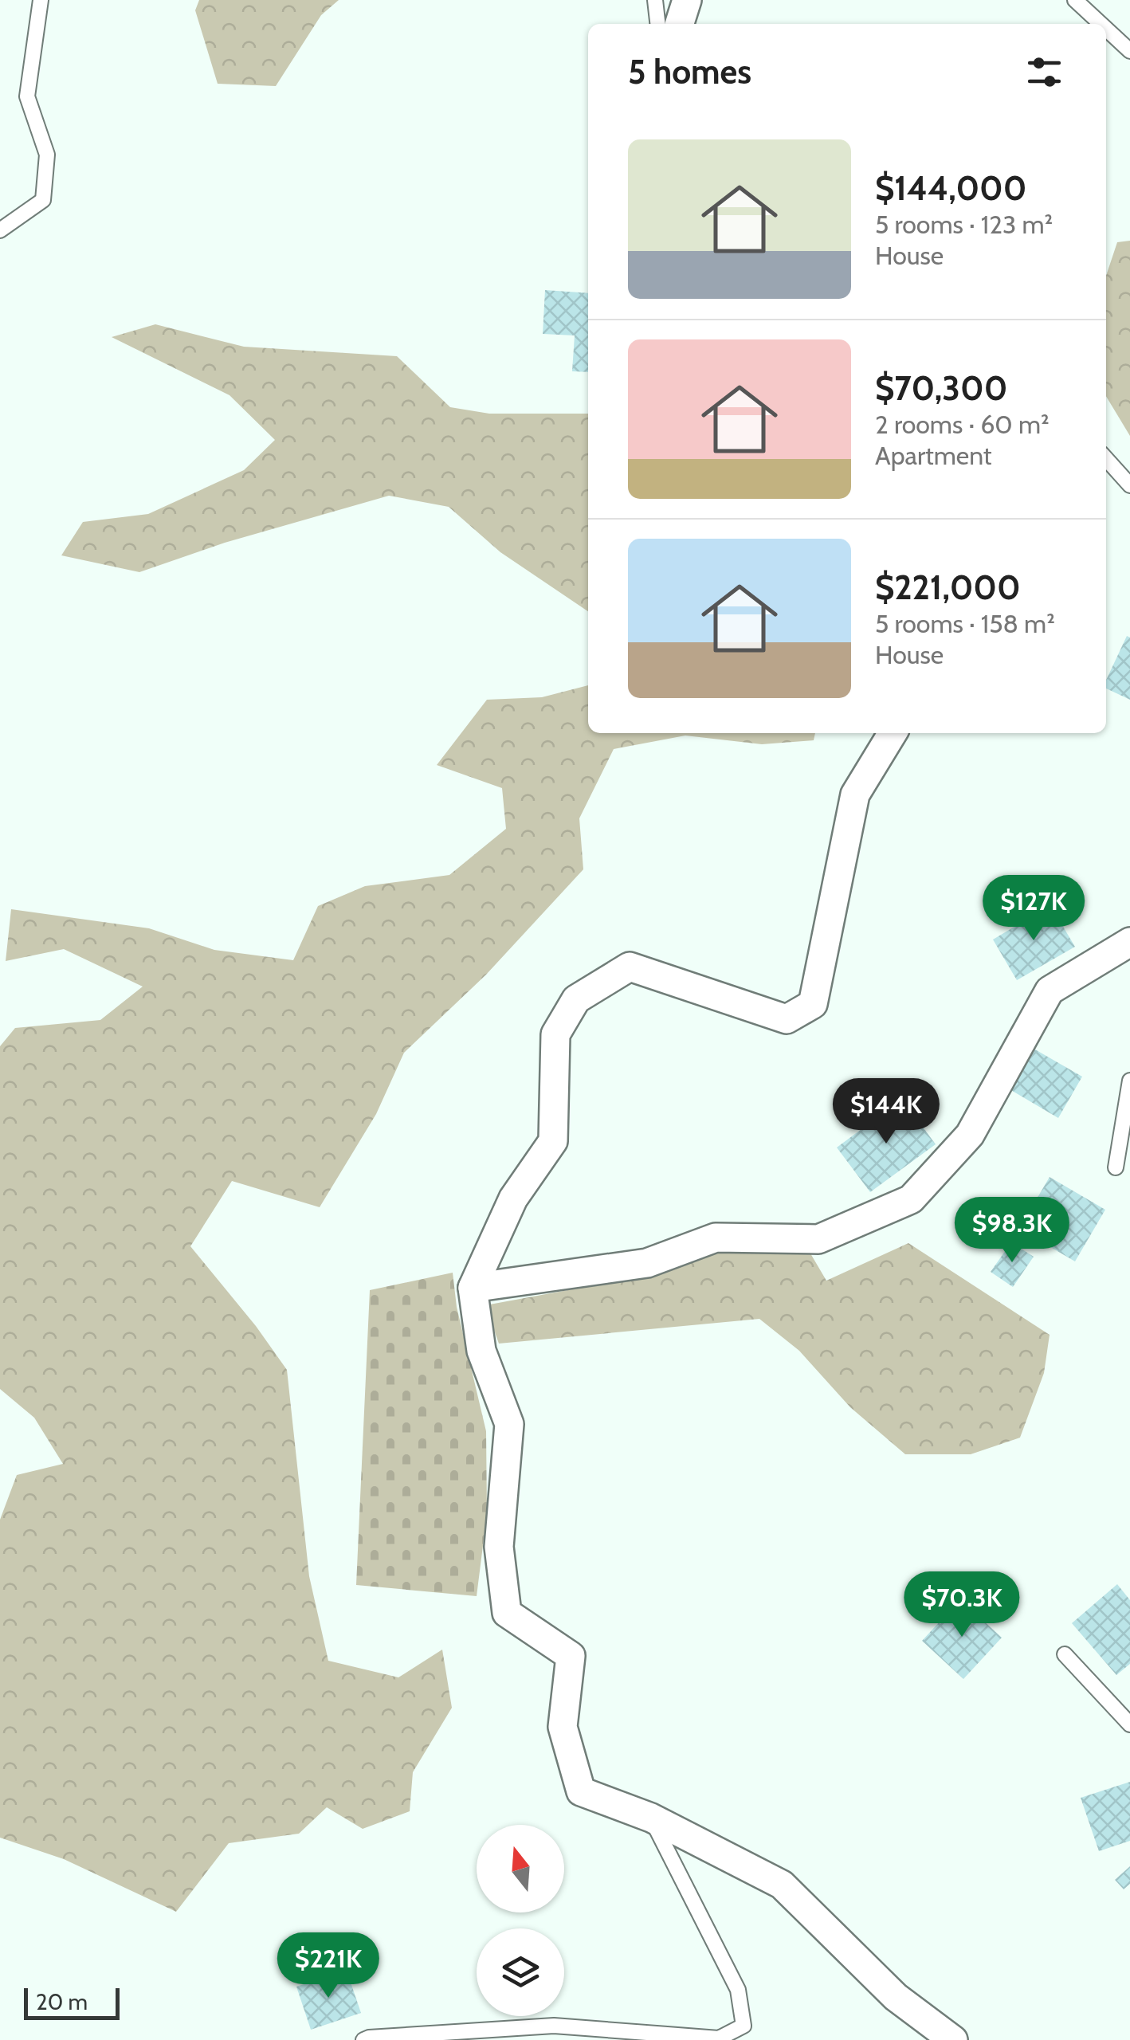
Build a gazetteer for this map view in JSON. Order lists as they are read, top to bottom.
{
  "scale_bar": "20 m",
  "north": "top",
  "page": {
    "heading": "5 homes",
    "list": [
      {
        "name": "$144,000",
        "note": "5 rooms · 123 m² · House"
      },
      {
        "name": "$70,300",
        "note": "2 rooms · 60 m² · Apartment"
      },
      {
        "name": "$221,000",
        "note": "5 rooms · 158 m² · House"
      }
    ],
    "price": [
      "$127K",
      "$144K",
      "$98.3K",
      "$70.3K",
      "$221K"
    ],
    "scale": "20 m"
  }
}
